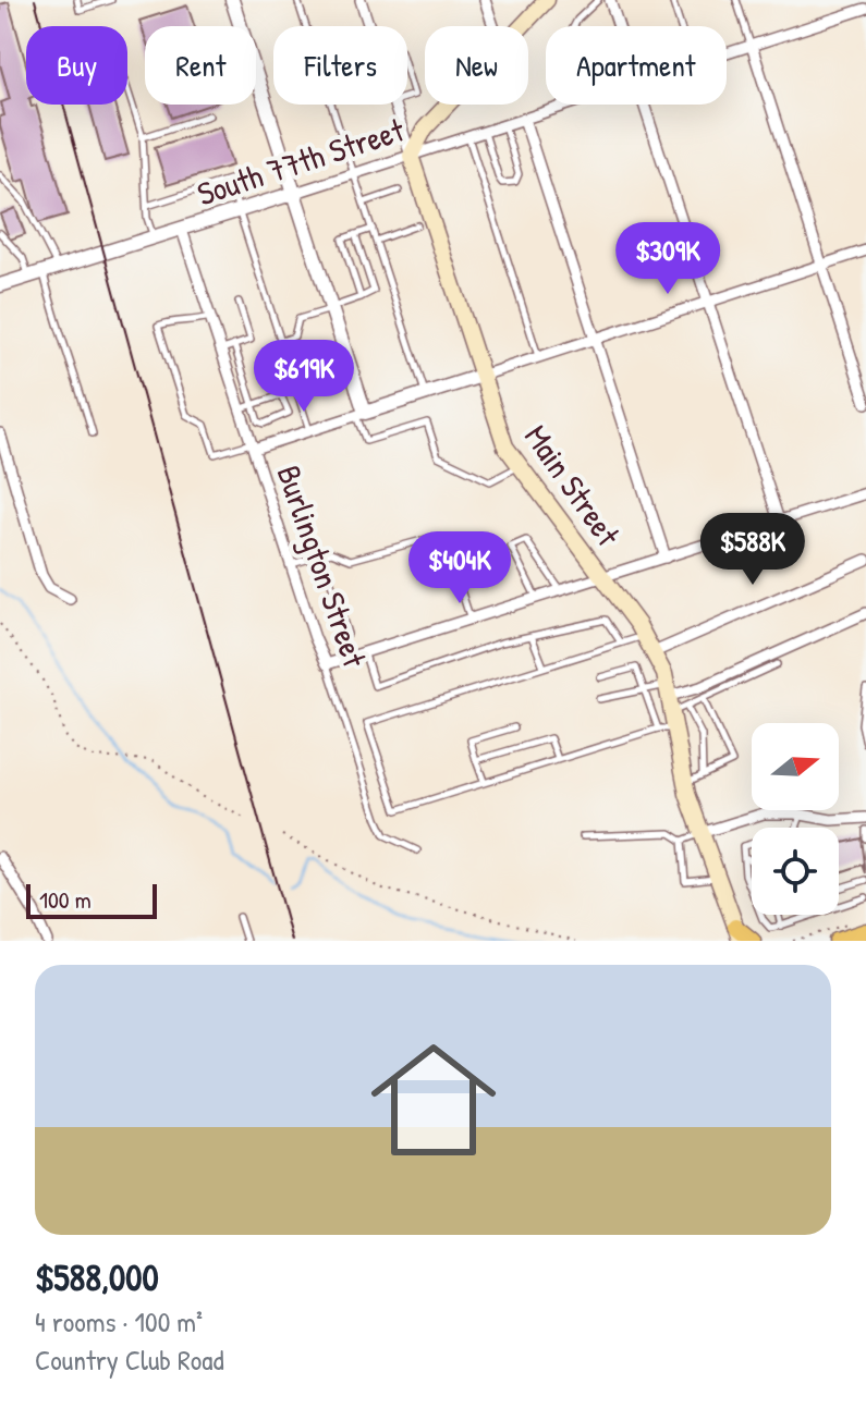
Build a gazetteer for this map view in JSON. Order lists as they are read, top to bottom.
{
  "streets": {
    "main road": ["Main Street"],
    "street": ["South 77th Street", "Burlington Street"]
  },
  "crossings": [
    ["South 77th Street", "Main Street"],
    ["South 77th Street", "Burlington Street"]
  ],
  "scale_bar": "100 m",
  "north": "right",
  "page": {
    "chip": [
      "Buy",
      "Rent",
      "Filters",
      "New",
      "Apartment"
    ],
    "price": [
      "$309K",
      "$619K",
      "$588K",
      "$404K"
    ],
    "scale": "100 m",
    "list": [
      {
        "name": "$588,000",
        "note": "4 rooms · 100 m² · Country Club Road"
      }
    ]
  }
}
